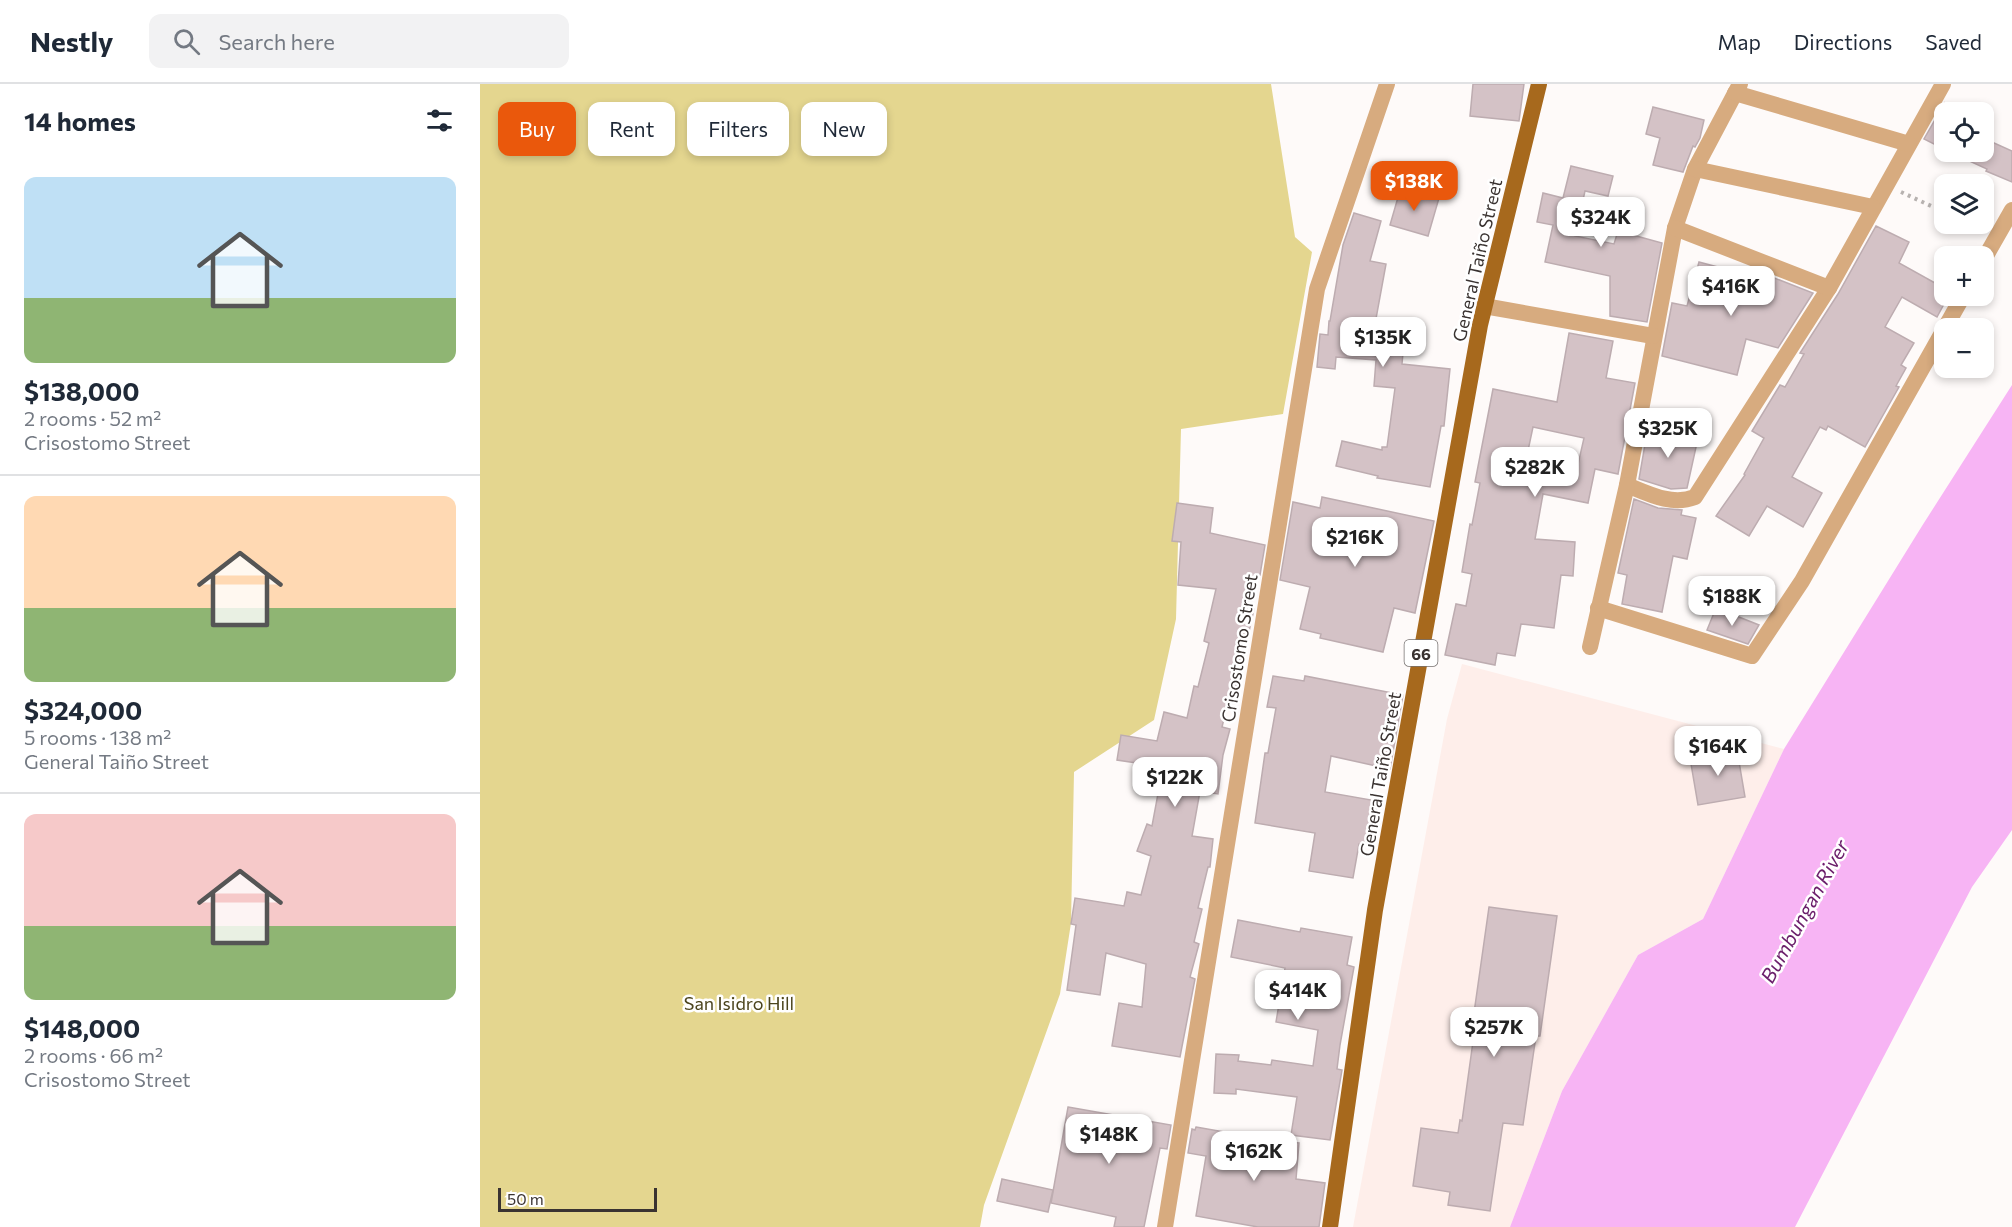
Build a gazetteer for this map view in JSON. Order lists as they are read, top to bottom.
{
  "streets": {
    "main road": ["General Taiño Street", "66"],
    "street": ["Crisostomo Street"]
  },
  "water": ["Bumbungan River"],
  "parks": ["San Isidro Hill"],
  "scale_bar": "50 m",
  "page": {
    "header": "Nestly",
    "search": "Search here",
    "nav": ["Map", "Directions", "Saved"],
    "heading": "14 homes",
    "map_buttons": ["+", "−"],
    "chip": [
      "Buy",
      "Rent",
      "Filters",
      "New"
    ],
    "list": [
      {
        "name": "$138,000",
        "note": "2 rooms · 52 m² · Crisostomo Street"
      },
      {
        "name": "$324,000",
        "note": "5 rooms · 138 m² · General Taiño Street"
      },
      {
        "name": "$148,000",
        "note": "2 rooms · 66 m² · Crisostomo Street"
      }
    ],
    "price": [
      "$138K",
      "$324K",
      "$416K",
      "$135K",
      "$325K",
      "$282K",
      "$216K",
      "$188K",
      "$164K",
      "$122K",
      "$414K",
      "$257K",
      "$148K",
      "$162K"
    ],
    "scale": "50 m"
  }
}
